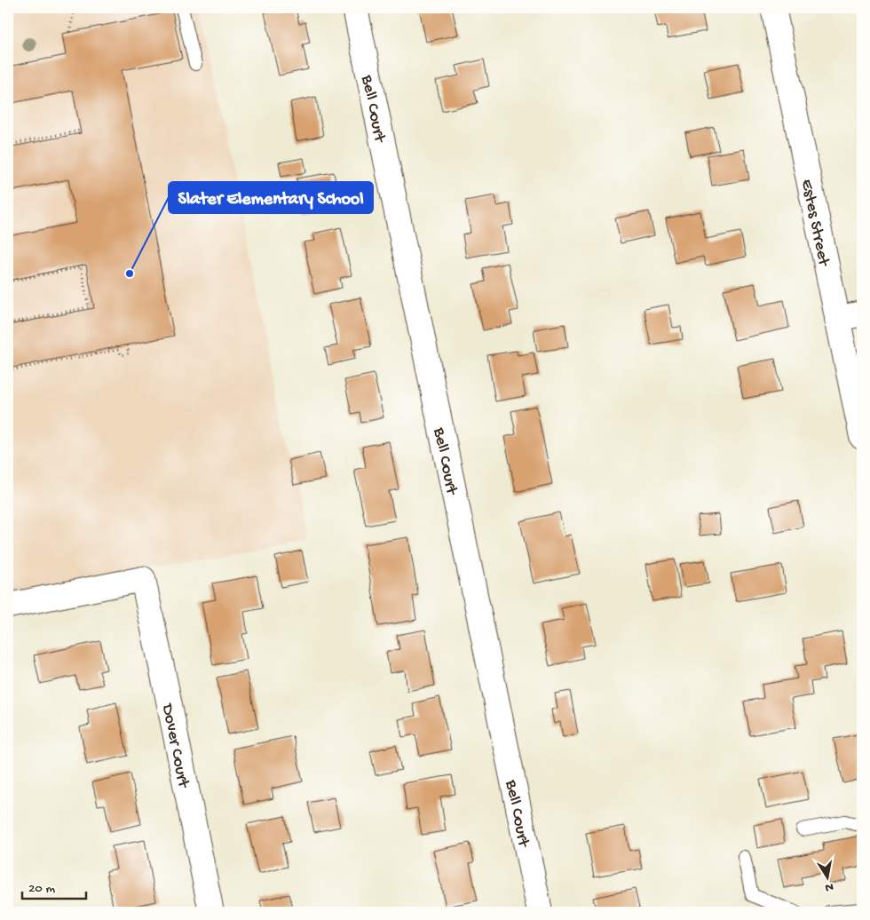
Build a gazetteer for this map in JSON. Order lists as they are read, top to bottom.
{
  "streets": {
    "street": ["Bell Court", "Estes Street", "Dover Court"]
  },
  "places": ["Slater Elementary School"],
  "scale_bar": "20 m",
  "north": "bottom"
}
